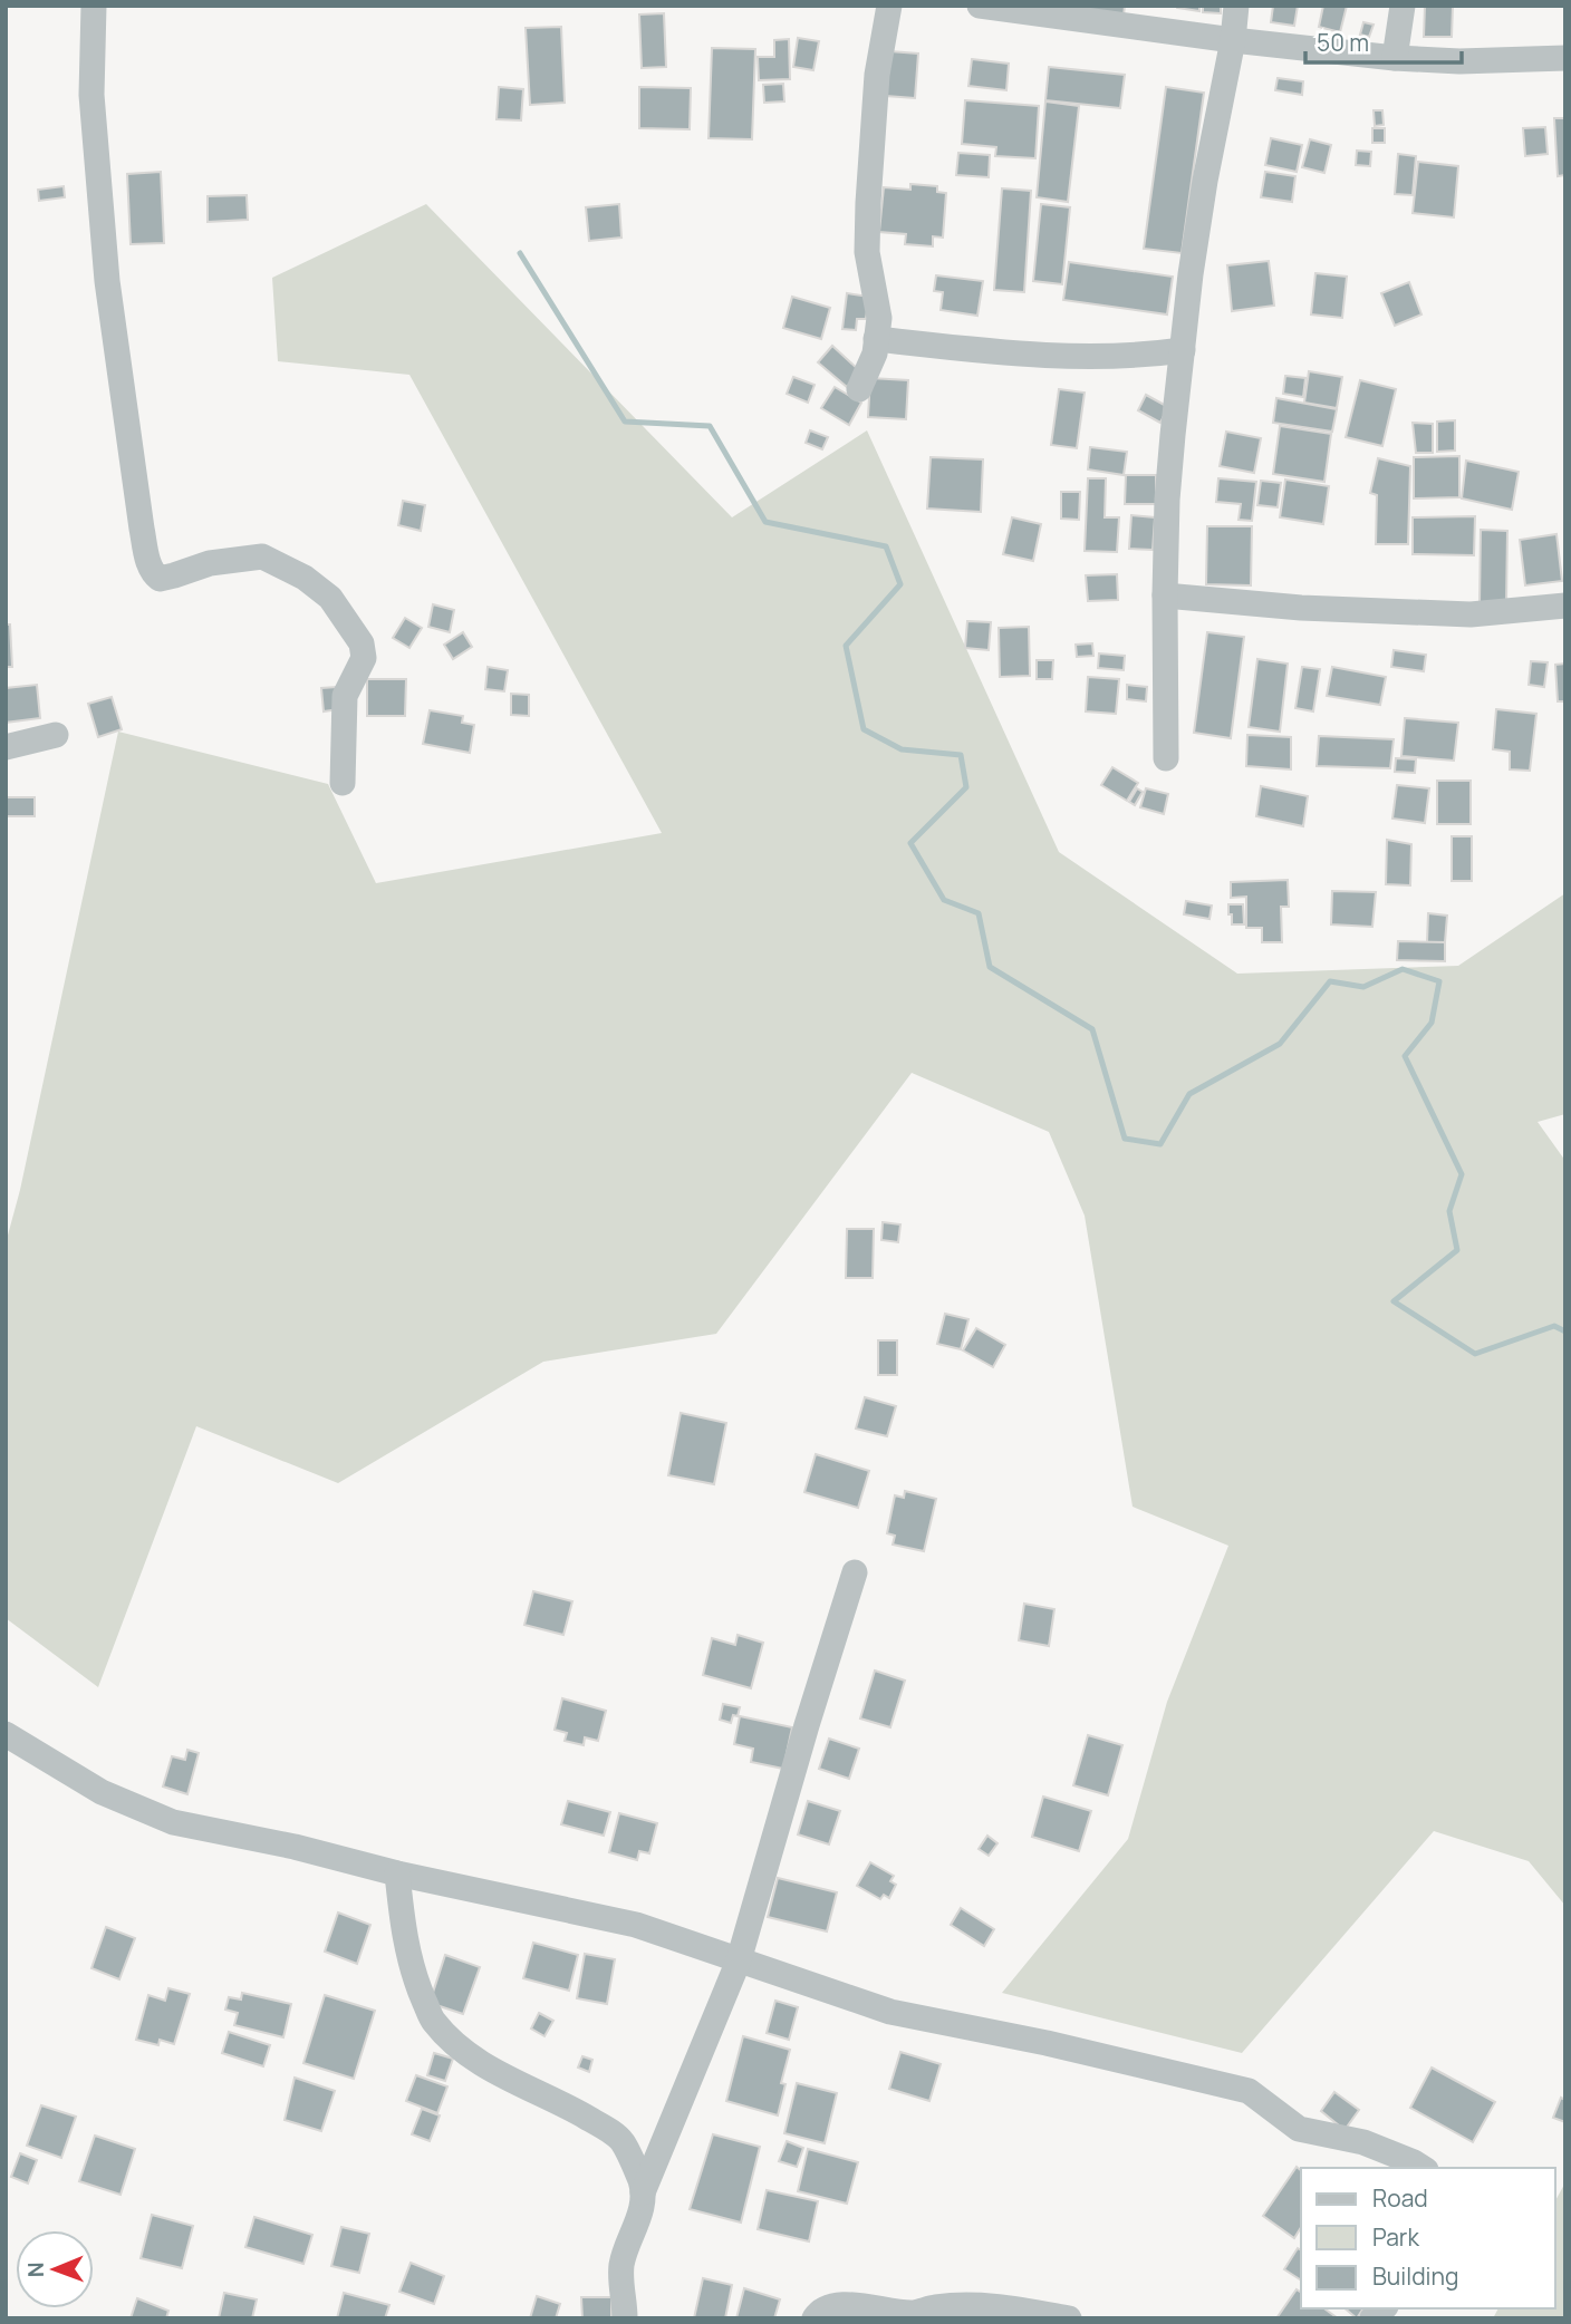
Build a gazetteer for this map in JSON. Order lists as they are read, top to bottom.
{
  "legend": ["Road", "Park", "Building"],
  "scale_bar": "50 m",
  "north": "left"
}
